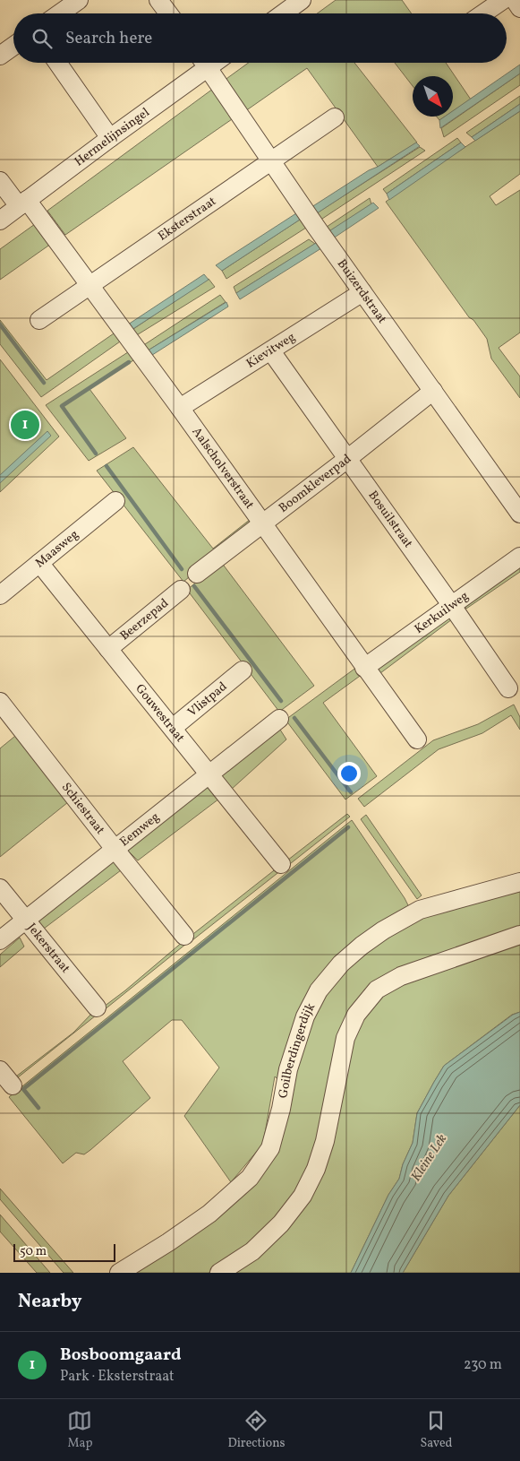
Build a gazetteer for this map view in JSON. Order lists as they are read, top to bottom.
{
  "streets": {
    "street": [
      "Hermelijnsingel",
      "Eksterstraat",
      "Buizerdstraat",
      "Kievitweg",
      "Aalscholverstraat",
      "Boomkleverpad",
      "Bosuilstraat",
      "Maasweg",
      "Kerkuilweg",
      "Beerzepad",
      "Vlistpad",
      "Gouwestraat",
      "Schiestraat",
      "Eemweg",
      "Jekerstraat",
      "Goilberdingerdijk"
    ]
  },
  "crossings": [
    ["Hermelijnsingel", "Aalscholverstraat"],
    ["Eksterstraat", "Buizerdstraat"],
    ["Eksterstraat", "Aalscholverstraat"],
    ["Buizerdstraat", "Kievitweg"],
    ["Buizerdstraat", "Boomkleverpad"],
    ["Kievitweg", "Aalscholverstraat"],
    ["Kievitweg", "Bosuilstraat"],
    ["Aalscholverstraat", "Boomkleverpad"],
    ["Aalscholverstraat", "Kerkuilweg"],
    ["Boomkleverpad", "Bosuilstraat"],
    ["Bosuilstraat", "Kerkuilweg"],
    ["Maasweg", "Gouwestraat"],
    ["Beerzepad", "Gouwestraat"],
    ["Vlistpad", "Gouwestraat"],
    ["Gouwestraat", "Eemweg"],
    ["Schiestraat", "Eemweg"],
    ["Eemweg", "Jekerstraat"]
  ],
  "water": ["Kleine Lek"],
  "scale_bar": "50 m",
  "north": "bottom right",
  "page": {
    "search": "Search here",
    "pins": "1",
    "scale": "50 m",
    "heading": "Nearby",
    "list": [
      {
        "mark": "1",
        "name": "Bosboomgaard",
        "note": "Park · Eksterstraat",
        "value": "230 m"
      }
    ],
    "nav": ["Map", "Directions", "Saved"]
  }
}
